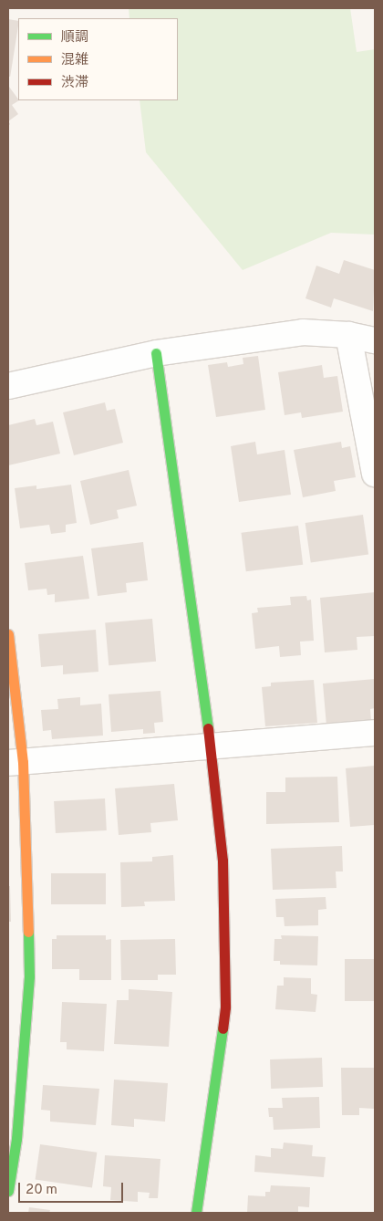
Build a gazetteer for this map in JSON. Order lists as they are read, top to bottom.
{
  "legend": ["順調", "混雑", "渋滞"],
  "scale_bar": "20 m"
}
